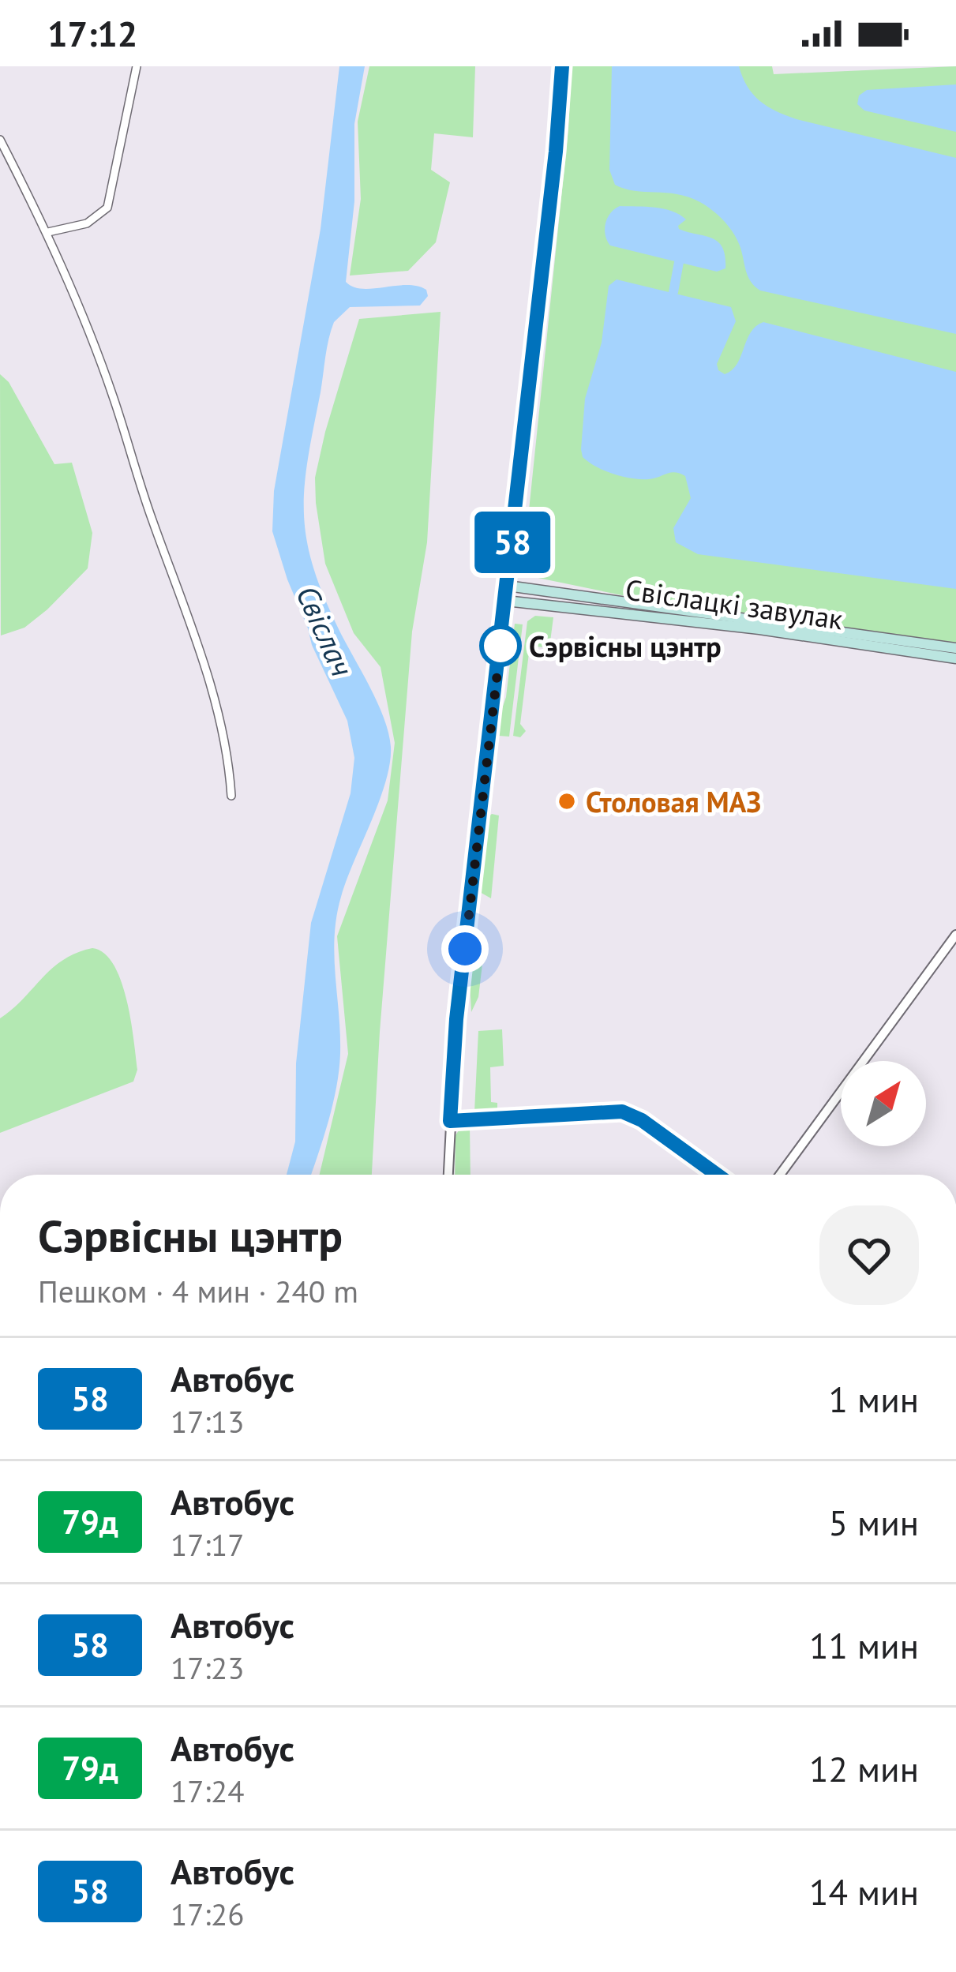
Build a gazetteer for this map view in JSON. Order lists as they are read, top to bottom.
{
  "streets": {
    "main road": ["Свіслацкі завулак"]
  },
  "water": ["Свіслач"],
  "places": ["Сэрвісны цэнтр", "Столовая МАЗ"],
  "lines": ["bus line 58"],
  "north": "top right",
  "page": {
    "status": "17:12",
    "on_map": "58",
    "heading": ["Сэрвісны цэнтр", "Пешком · 4 мин · 240 m"],
    "list": [
      {
        "mark": "58",
        "name": "Автобус",
        "note": "17:13",
        "value": "1 мин"
      },
      {
        "mark": "79д",
        "name": "Автобус",
        "note": "17:17",
        "value": "5 мин"
      },
      {
        "mark": "58",
        "name": "Автобус",
        "note": "17:23",
        "value": "11 мин"
      },
      {
        "mark": "79д",
        "name": "Автобус",
        "note": "17:24",
        "value": "12 мин"
      },
      {
        "mark": "58",
        "name": "Автобус",
        "note": "17:26",
        "value": "14 мин"
      }
    ]
  }
}
